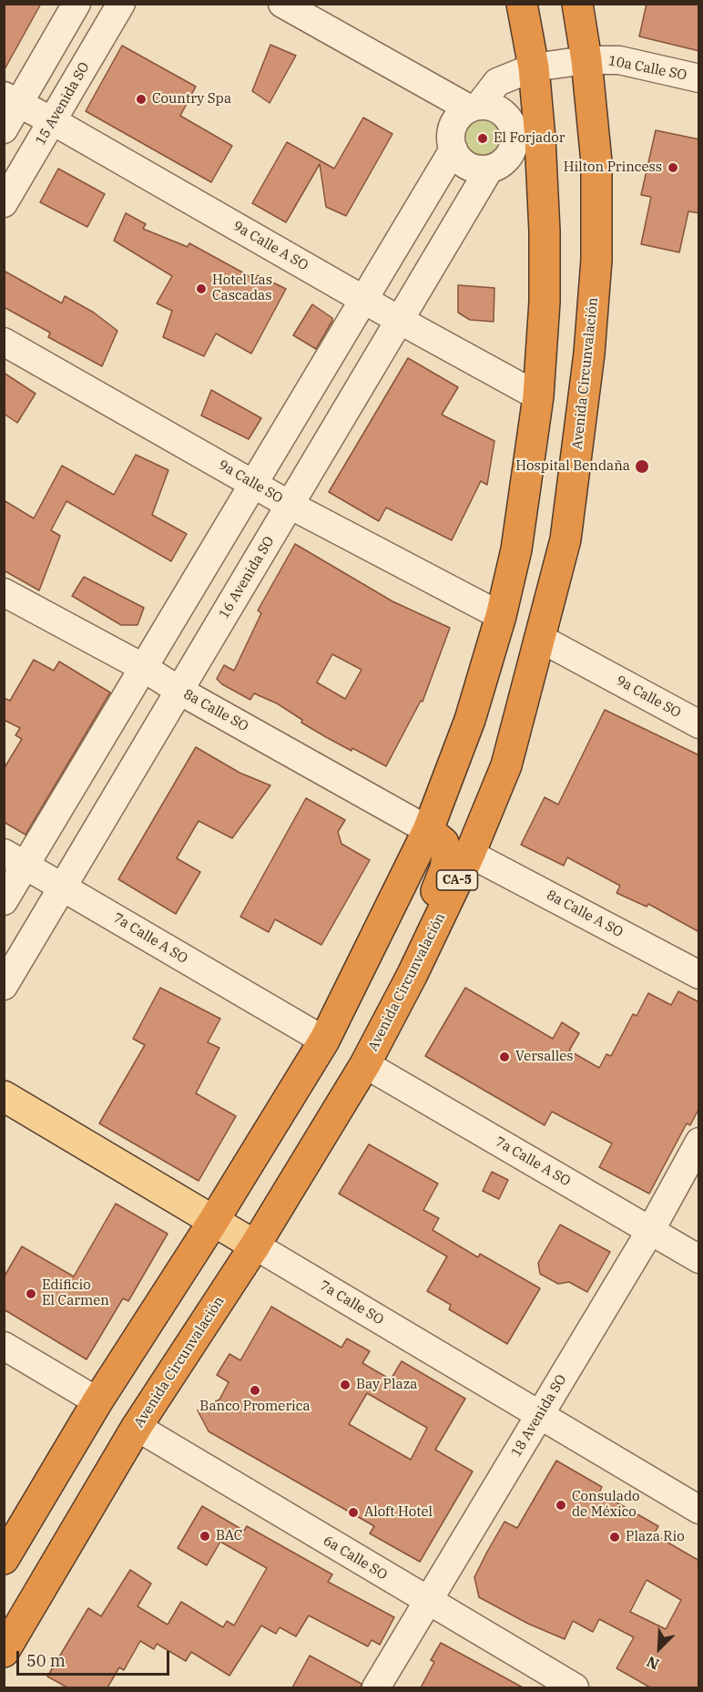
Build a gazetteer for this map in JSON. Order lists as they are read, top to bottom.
{
  "streets": {
    "highway": ["Avenida Circunvalación", "CA-5"],
    "main road": ["7a Calle SO"],
    "street": [
      "10a Calle SO",
      "15 Avenida SO",
      "9a Calle A SO",
      "9a Calle SO",
      "16 Avenida SO",
      "8a Calle SO",
      "8a Calle A SO",
      "7a Calle A SO",
      "18 Avenida SO",
      "6a Calle SO"
    ]
  },
  "crossings": [
    ["10a Calle SO", "Avenida Circunvalación"],
    ["10a Calle SO", "16 Avenida SO"],
    ["15 Avenida SO", "9a Calle A SO"],
    ["9a Calle A SO", "16 Avenida SO"],
    ["Avenida Circunvalación", "9a Calle SO"],
    ["Avenida Circunvalación", "8a Calle A SO"],
    ["Avenida Circunvalación", "7a Calle A SO"],
    ["Avenida Circunvalación", "7a Calle SO"],
    ["Avenida Circunvalación", "6a Calle SO"],
    ["9a Calle SO", "16 Avenida SO"],
    ["16 Avenida SO", "8a Calle SO"],
    ["16 Avenida SO", "7a Calle A SO"],
    ["7a Calle A SO", "18 Avenida SO"],
    ["7a Calle SO", "18 Avenida SO"],
    ["18 Avenida SO", "6a Calle SO"]
  ],
  "places": [
    "Country Spa",
    "El Forjador",
    "Hilton Princess",
    "Hotel Las Cascadas",
    "Hospital Bendaña",
    "Versalles",
    "Edificio El Carmen",
    "Bay Plaza",
    "Banco Promerica",
    "Consulado de México",
    "Aloft Hotel",
    "BAC",
    "Plaza Rio"
  ],
  "scale_bar": "50 m",
  "north": "bottom left"
}
